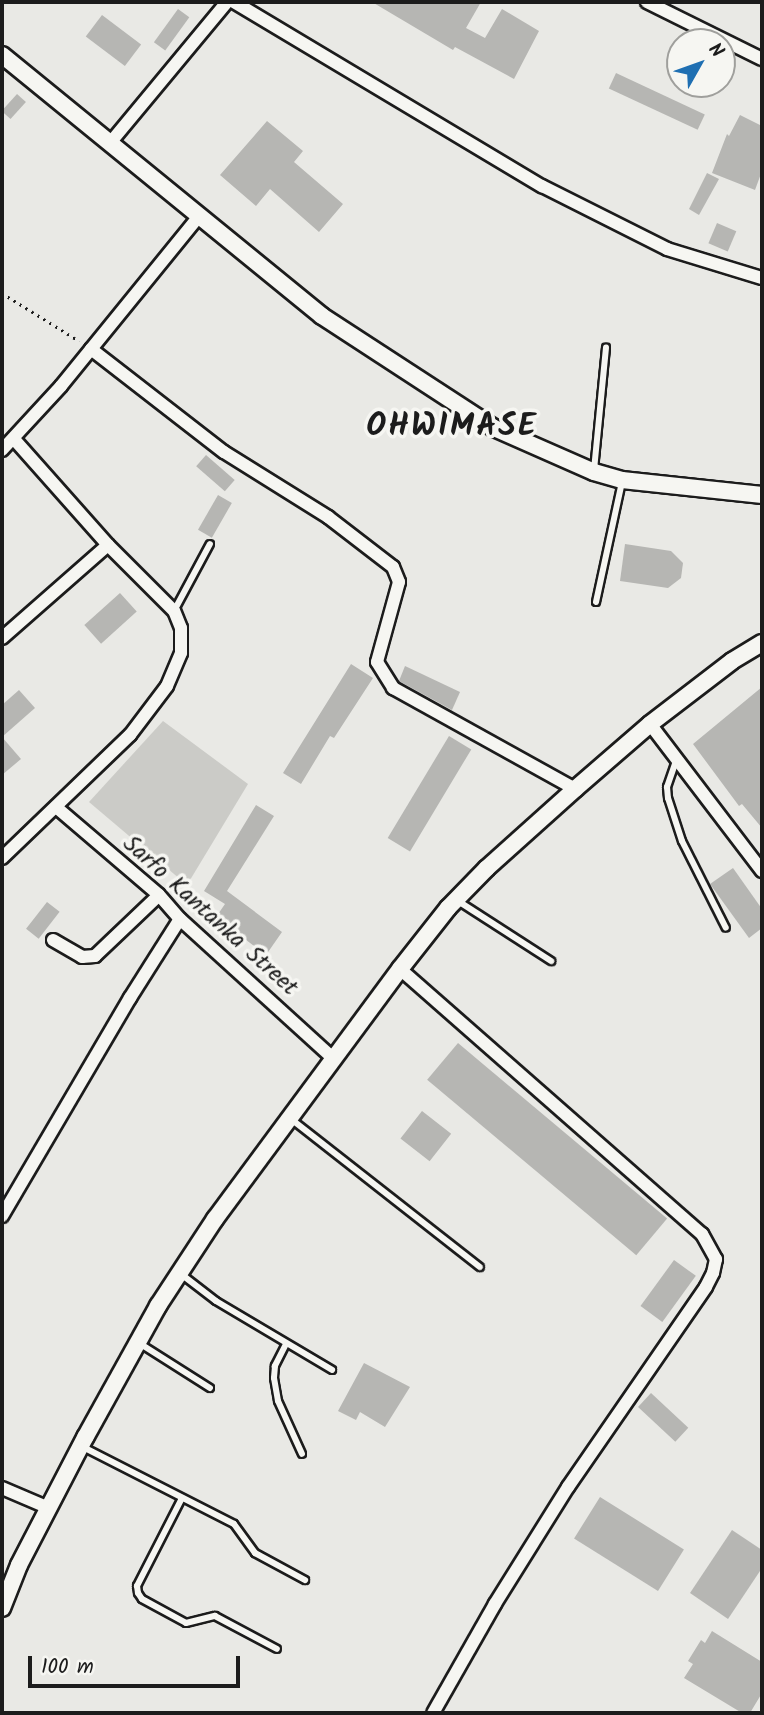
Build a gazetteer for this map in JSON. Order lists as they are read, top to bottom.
{
  "streets": {
    "street": ["Sarfo Kantanka Street"]
  },
  "districts": ["OHWIMASE"],
  "scale_bar": "100 m",
  "north": "top right"
}
